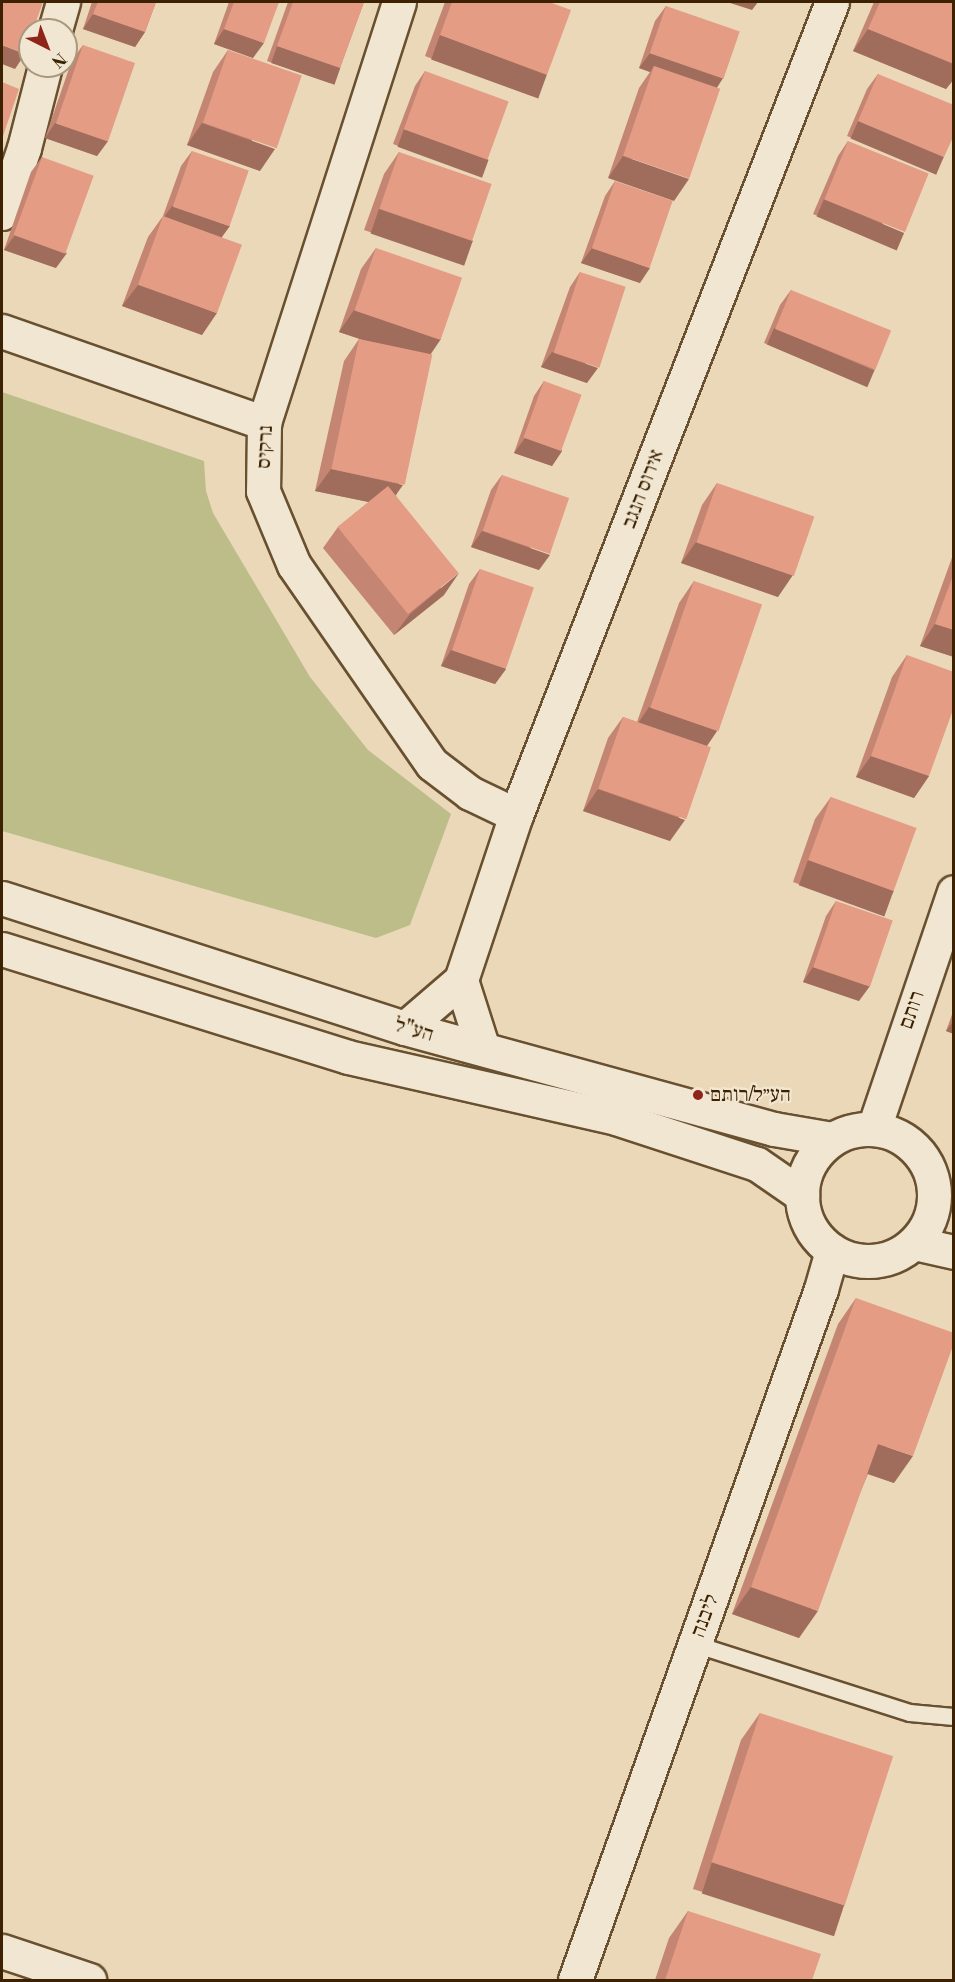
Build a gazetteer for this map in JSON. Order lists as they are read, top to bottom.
{
  "streets": {
    "street": [
      "נרקיס",
      "אירוס הנגב",
      "רותם",
      "הע\"ל",
      "ליבנה"
    ]
  },
  "crossings": [
    ["נרקיס", "אירוס הנגב"],
    ["רותם", "הע\"ל"],
    ["רותם", "ליבנה"],
    ["הע\"ל", "ליבנה"]
  ],
  "places": ["הע״ל/רותם"],
  "north": "bottom right"
}
